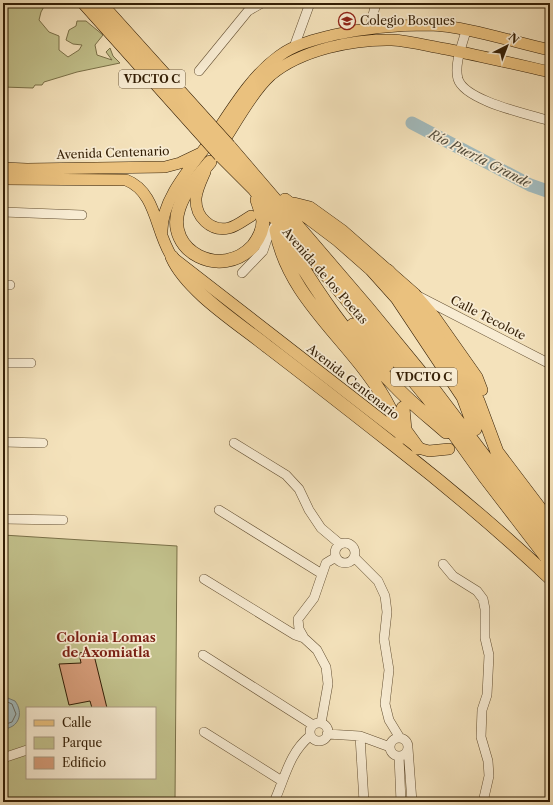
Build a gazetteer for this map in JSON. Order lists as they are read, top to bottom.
{
  "streets": {
    "highway": ["VDCTO C", "Avenida de los Poetas"],
    "main road": ["Avenida Centenario"],
    "street": ["Calle Tecolote"]
  },
  "crossings": [
    ["Avenida Centenario", "Avenida de los Poetas"]
  ],
  "districts": ["Colonia Lomas de Axomiatla"],
  "water": ["Río Puerta Grande"],
  "places": {
    "school or university": ["Colegio Bosques"]
  },
  "legend": ["Calle", "Parque", "Edificio"],
  "north": "top right"
}
